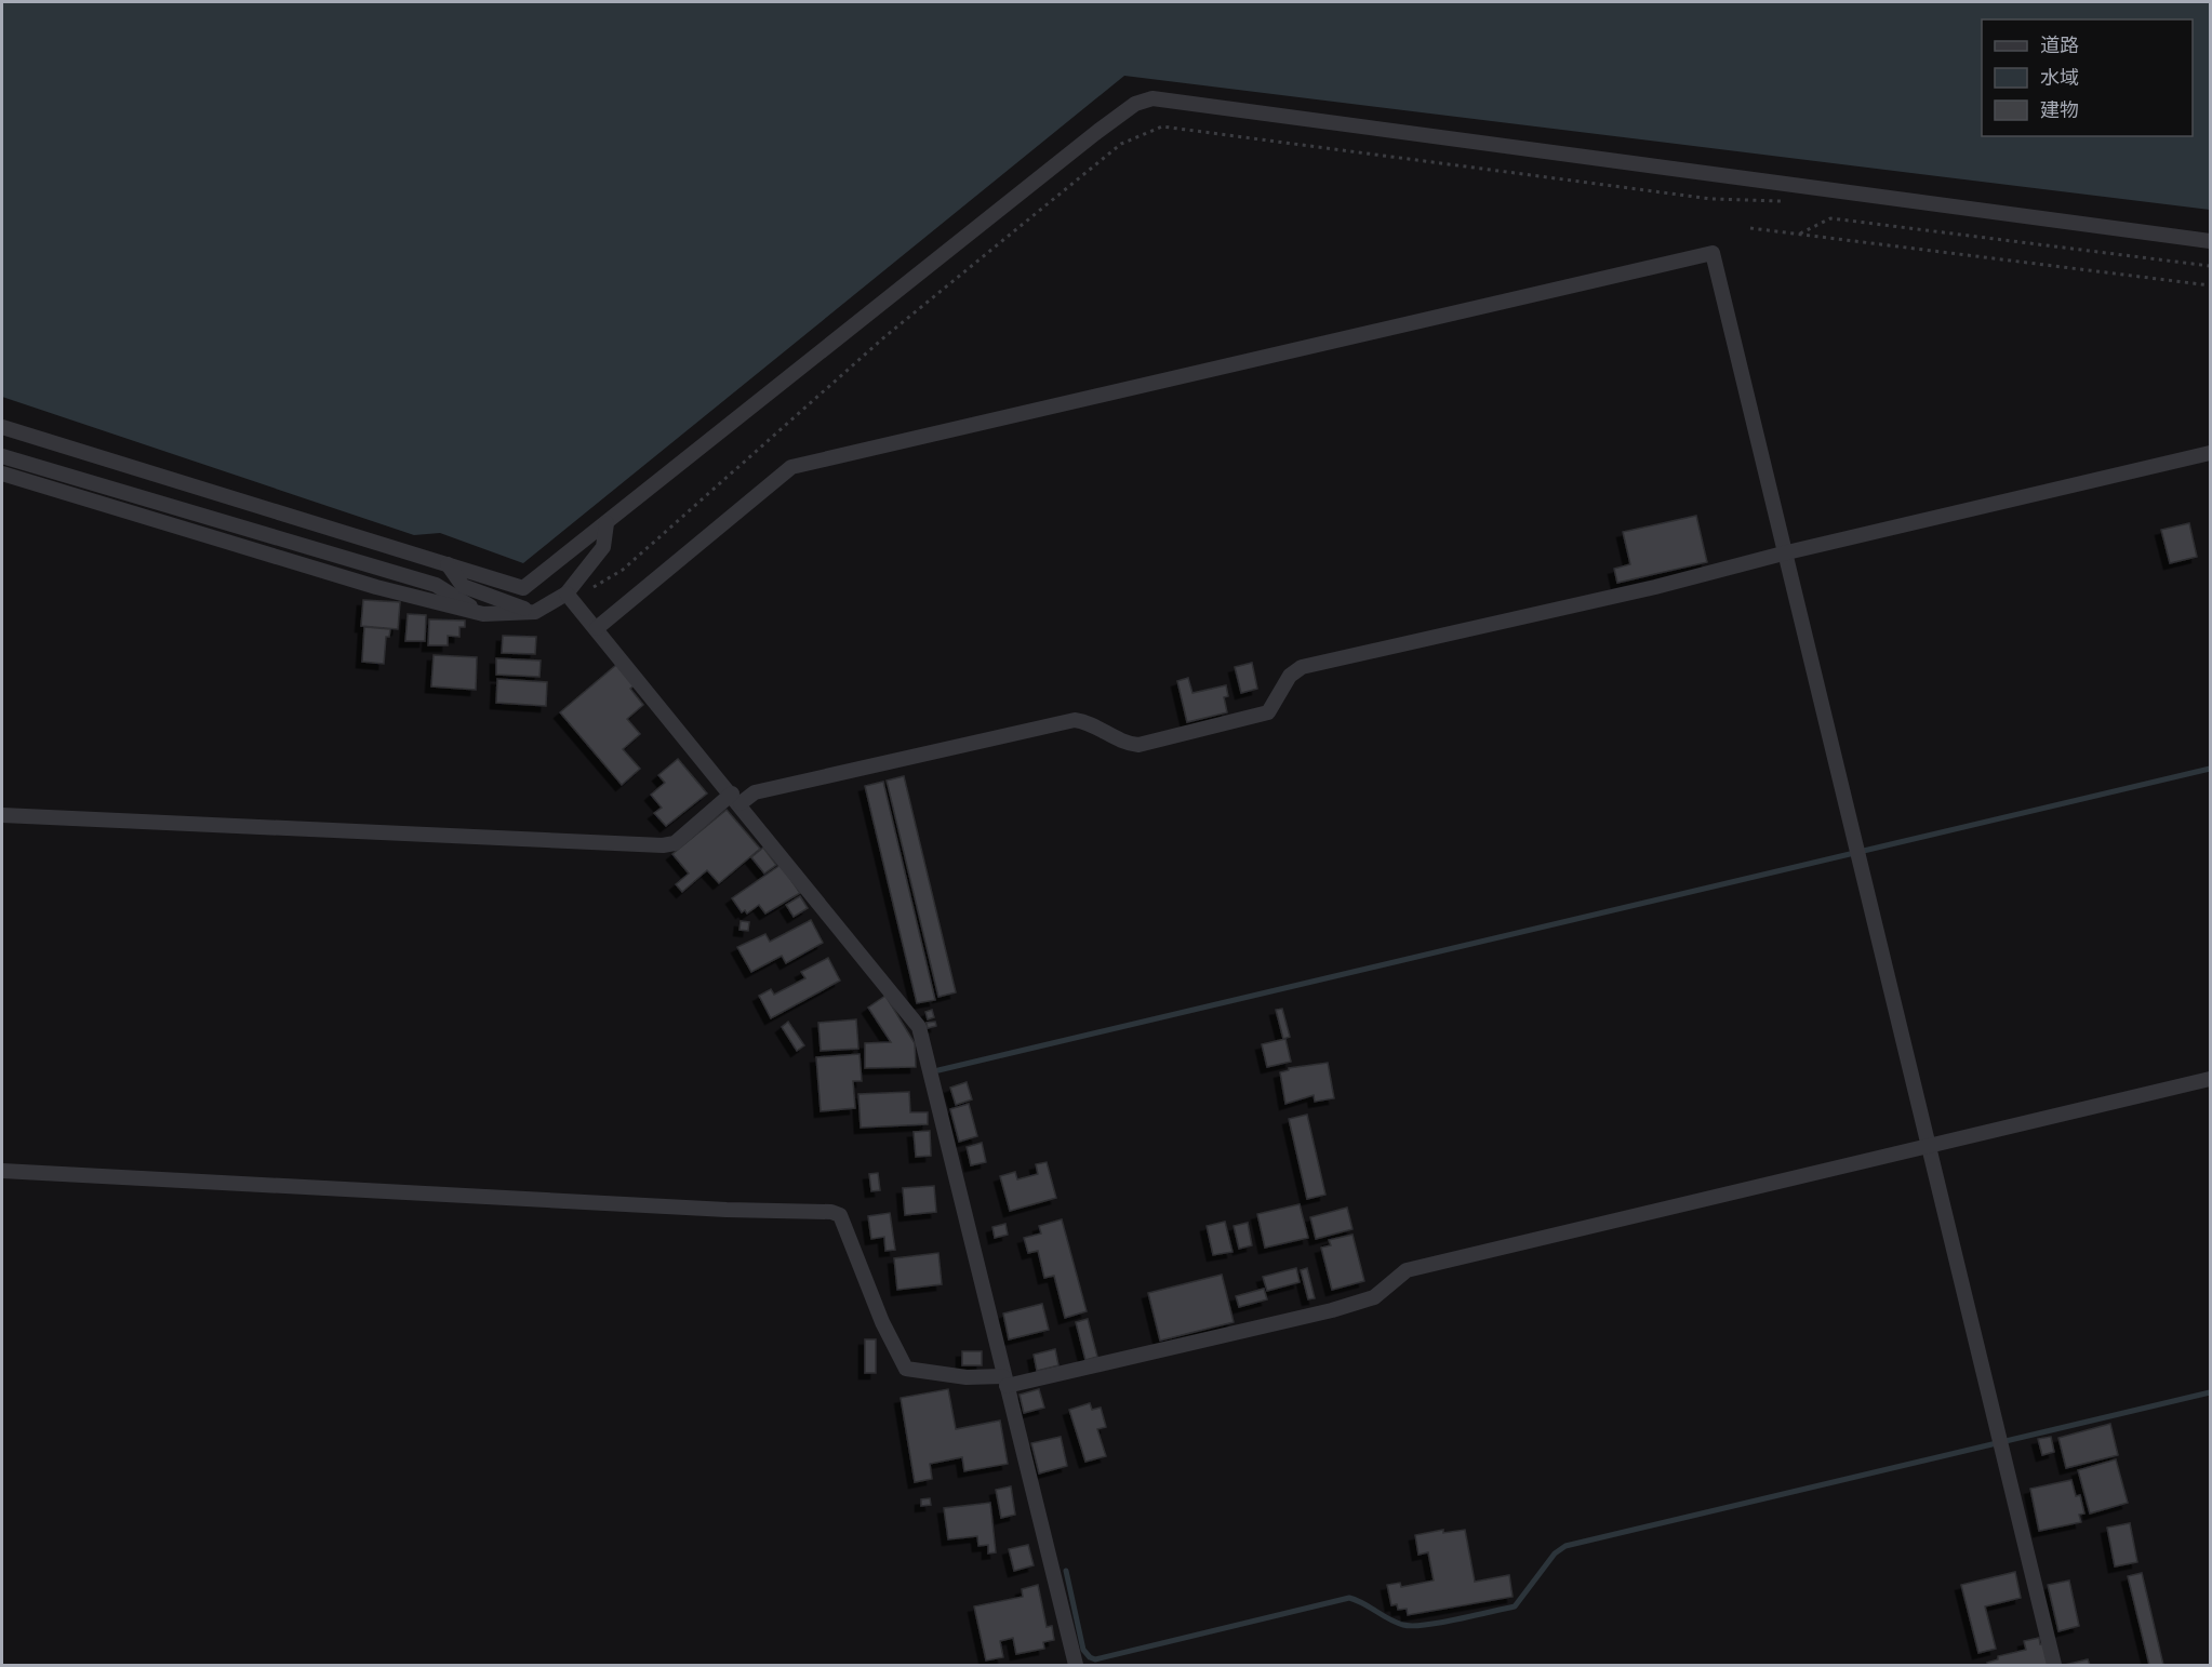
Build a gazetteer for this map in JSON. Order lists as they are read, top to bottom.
{
  "legend": ["道路", "水域", "建物"]
}
